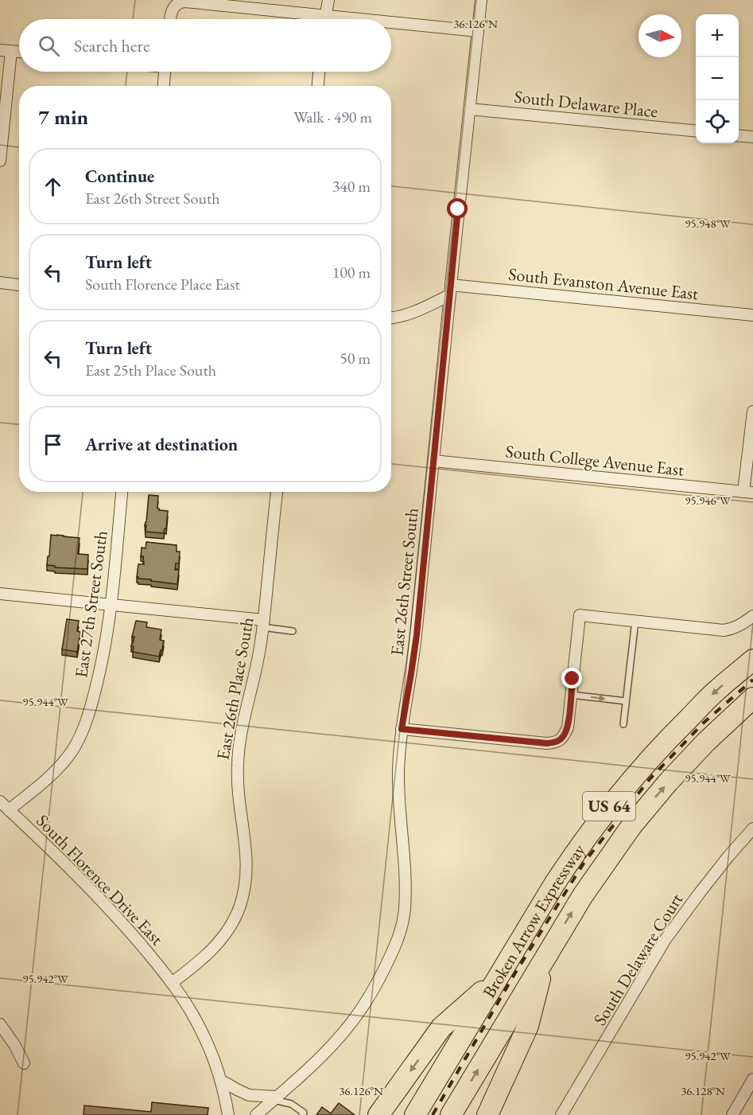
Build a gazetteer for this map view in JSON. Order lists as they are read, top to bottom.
{
  "streets": {
    "highway": ["US 64", "Broken Arrow Expressway"],
    "street": [
      "South Delaware Place",
      "South Evanston Avenue East",
      "South College Avenue East",
      "East 26th Street South",
      "East 27th Street South",
      "East 26th Place South",
      "South Florence Drive East",
      "South Delaware Court"
    ]
  },
  "crossings": [
    ["South Delaware Place", "East 26th Street South"],
    ["South Evanston Avenue East", "East 26th Street South"],
    ["South College Avenue East", "East 26th Street South"],
    ["East 27th Street South", "South Florence Drive East"],
    ["East 26th Place South", "South Florence Drive East"]
  ],
  "north": "right",
  "page": {
    "map_buttons": ["+", "−"],
    "search": "Search here",
    "heading": ["7 min", "Walk · 490 m"],
    "list": [
      ["Continue", "East 26th Street South", "340 m"],
      ["Turn left", "South Florence Place East", "100 m"],
      ["Turn left", "East 25th Place South", "50 m"],
      "Arrive at destination"
    ]
  },
  "coordinates": [
    "36.126°N",
    "95.948°W",
    "95.946°W",
    "95.944°W",
    "95.942°W",
    "36.128°N"
  ]
}
